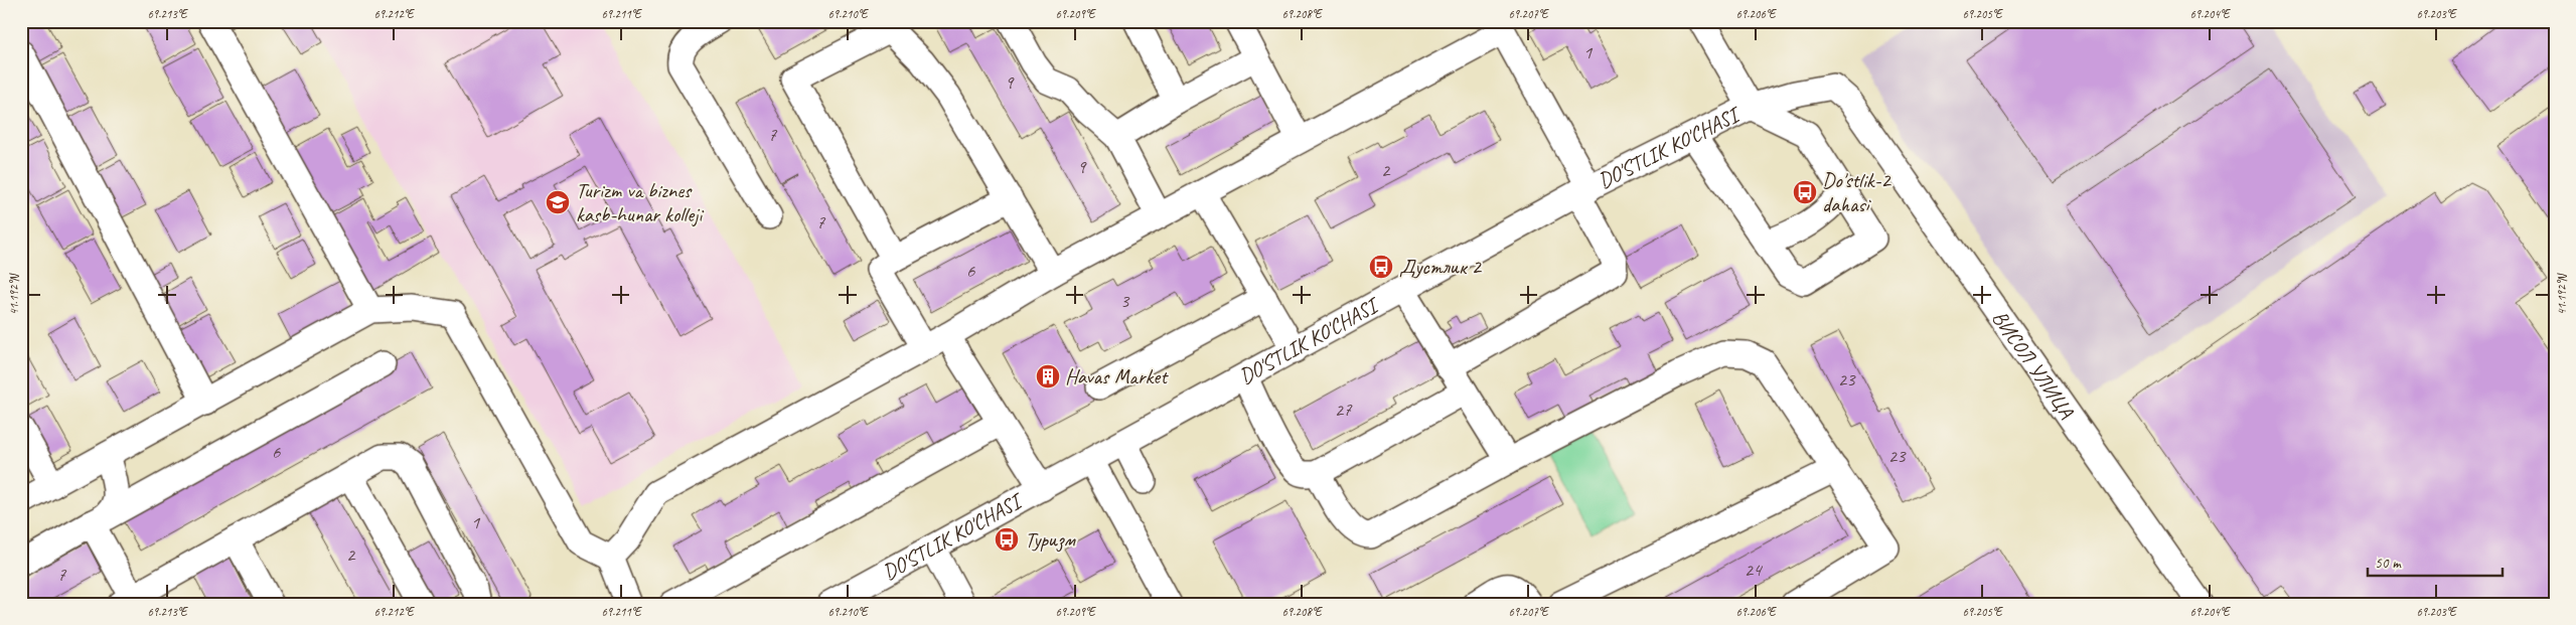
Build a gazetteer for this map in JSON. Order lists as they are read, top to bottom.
{
  "streets": {
    "street": ["DO'STLIK KO'CHASI", "ВИСОЛ УЛИЦА"]
  },
  "crossings": [
    ["DO'STLIK KO'CHASI", "ВИСОЛ УЛИЦА"]
  ],
  "places": {
    "bus stop": ["Do'stlik-2 dahasi", "Дустлик 2", "Туризм"],
    "school or university": ["Turizm va biznes kasb-hunar kolleji"],
    "building": ["Havas Market"]
  },
  "house_numbers": [
    "1",
    "9",
    "7",
    "9",
    "2",
    "7",
    "6",
    "3",
    "23",
    "27",
    "6",
    "23",
    "1",
    "2",
    "24",
    "7"
  ],
  "scale_bar": "50 m",
  "coordinates": [
    "69.213°E",
    "69.212°E",
    "69.211°E",
    "69.210°E",
    "69.209°E",
    "69.208°E",
    "69.207°E",
    "69.206°E",
    "69.205°E",
    "69.204°E",
    "69.203°E",
    "41.192°N"
  ]
}
